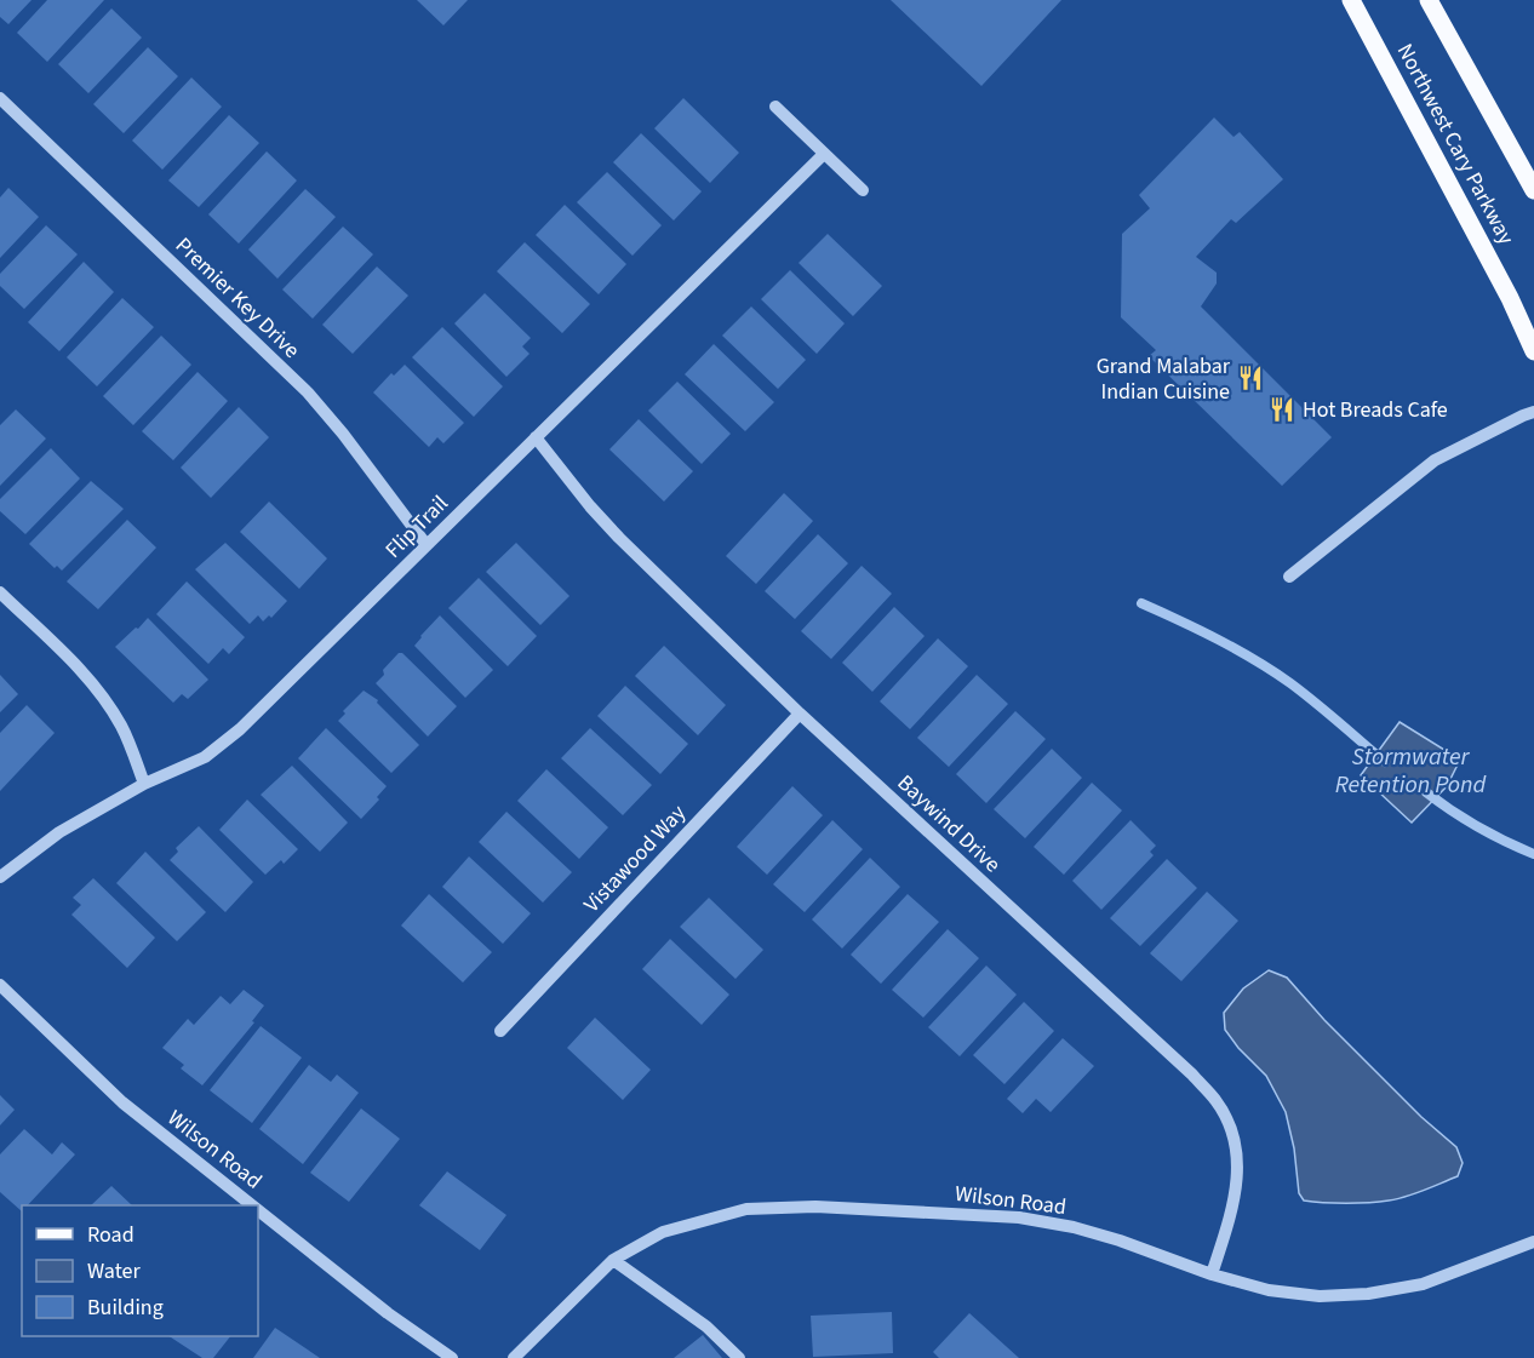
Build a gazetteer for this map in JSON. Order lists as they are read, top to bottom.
{
  "streets": {
    "main road": ["Northwest Cary Parkway"],
    "street": [
      "Premier Key Drive",
      "Flip Trail",
      "Baywind Drive",
      "Vistawood Way",
      "Wilson Road"
    ]
  },
  "crossings": [
    ["Premier Key Drive", "Flip Trail"],
    ["Flip Trail", "Baywind Drive"],
    ["Baywind Drive", "Vistawood Way"],
    ["Baywind Drive", "Wilson Road"]
  ],
  "water": ["Stormwater Retention Pond"],
  "places": {
    "restaurant": ["Grand Malabar Indian Cuisine", "Hot Breads Cafe"]
  },
  "legend": ["Road", "Water", "Building"]
}
